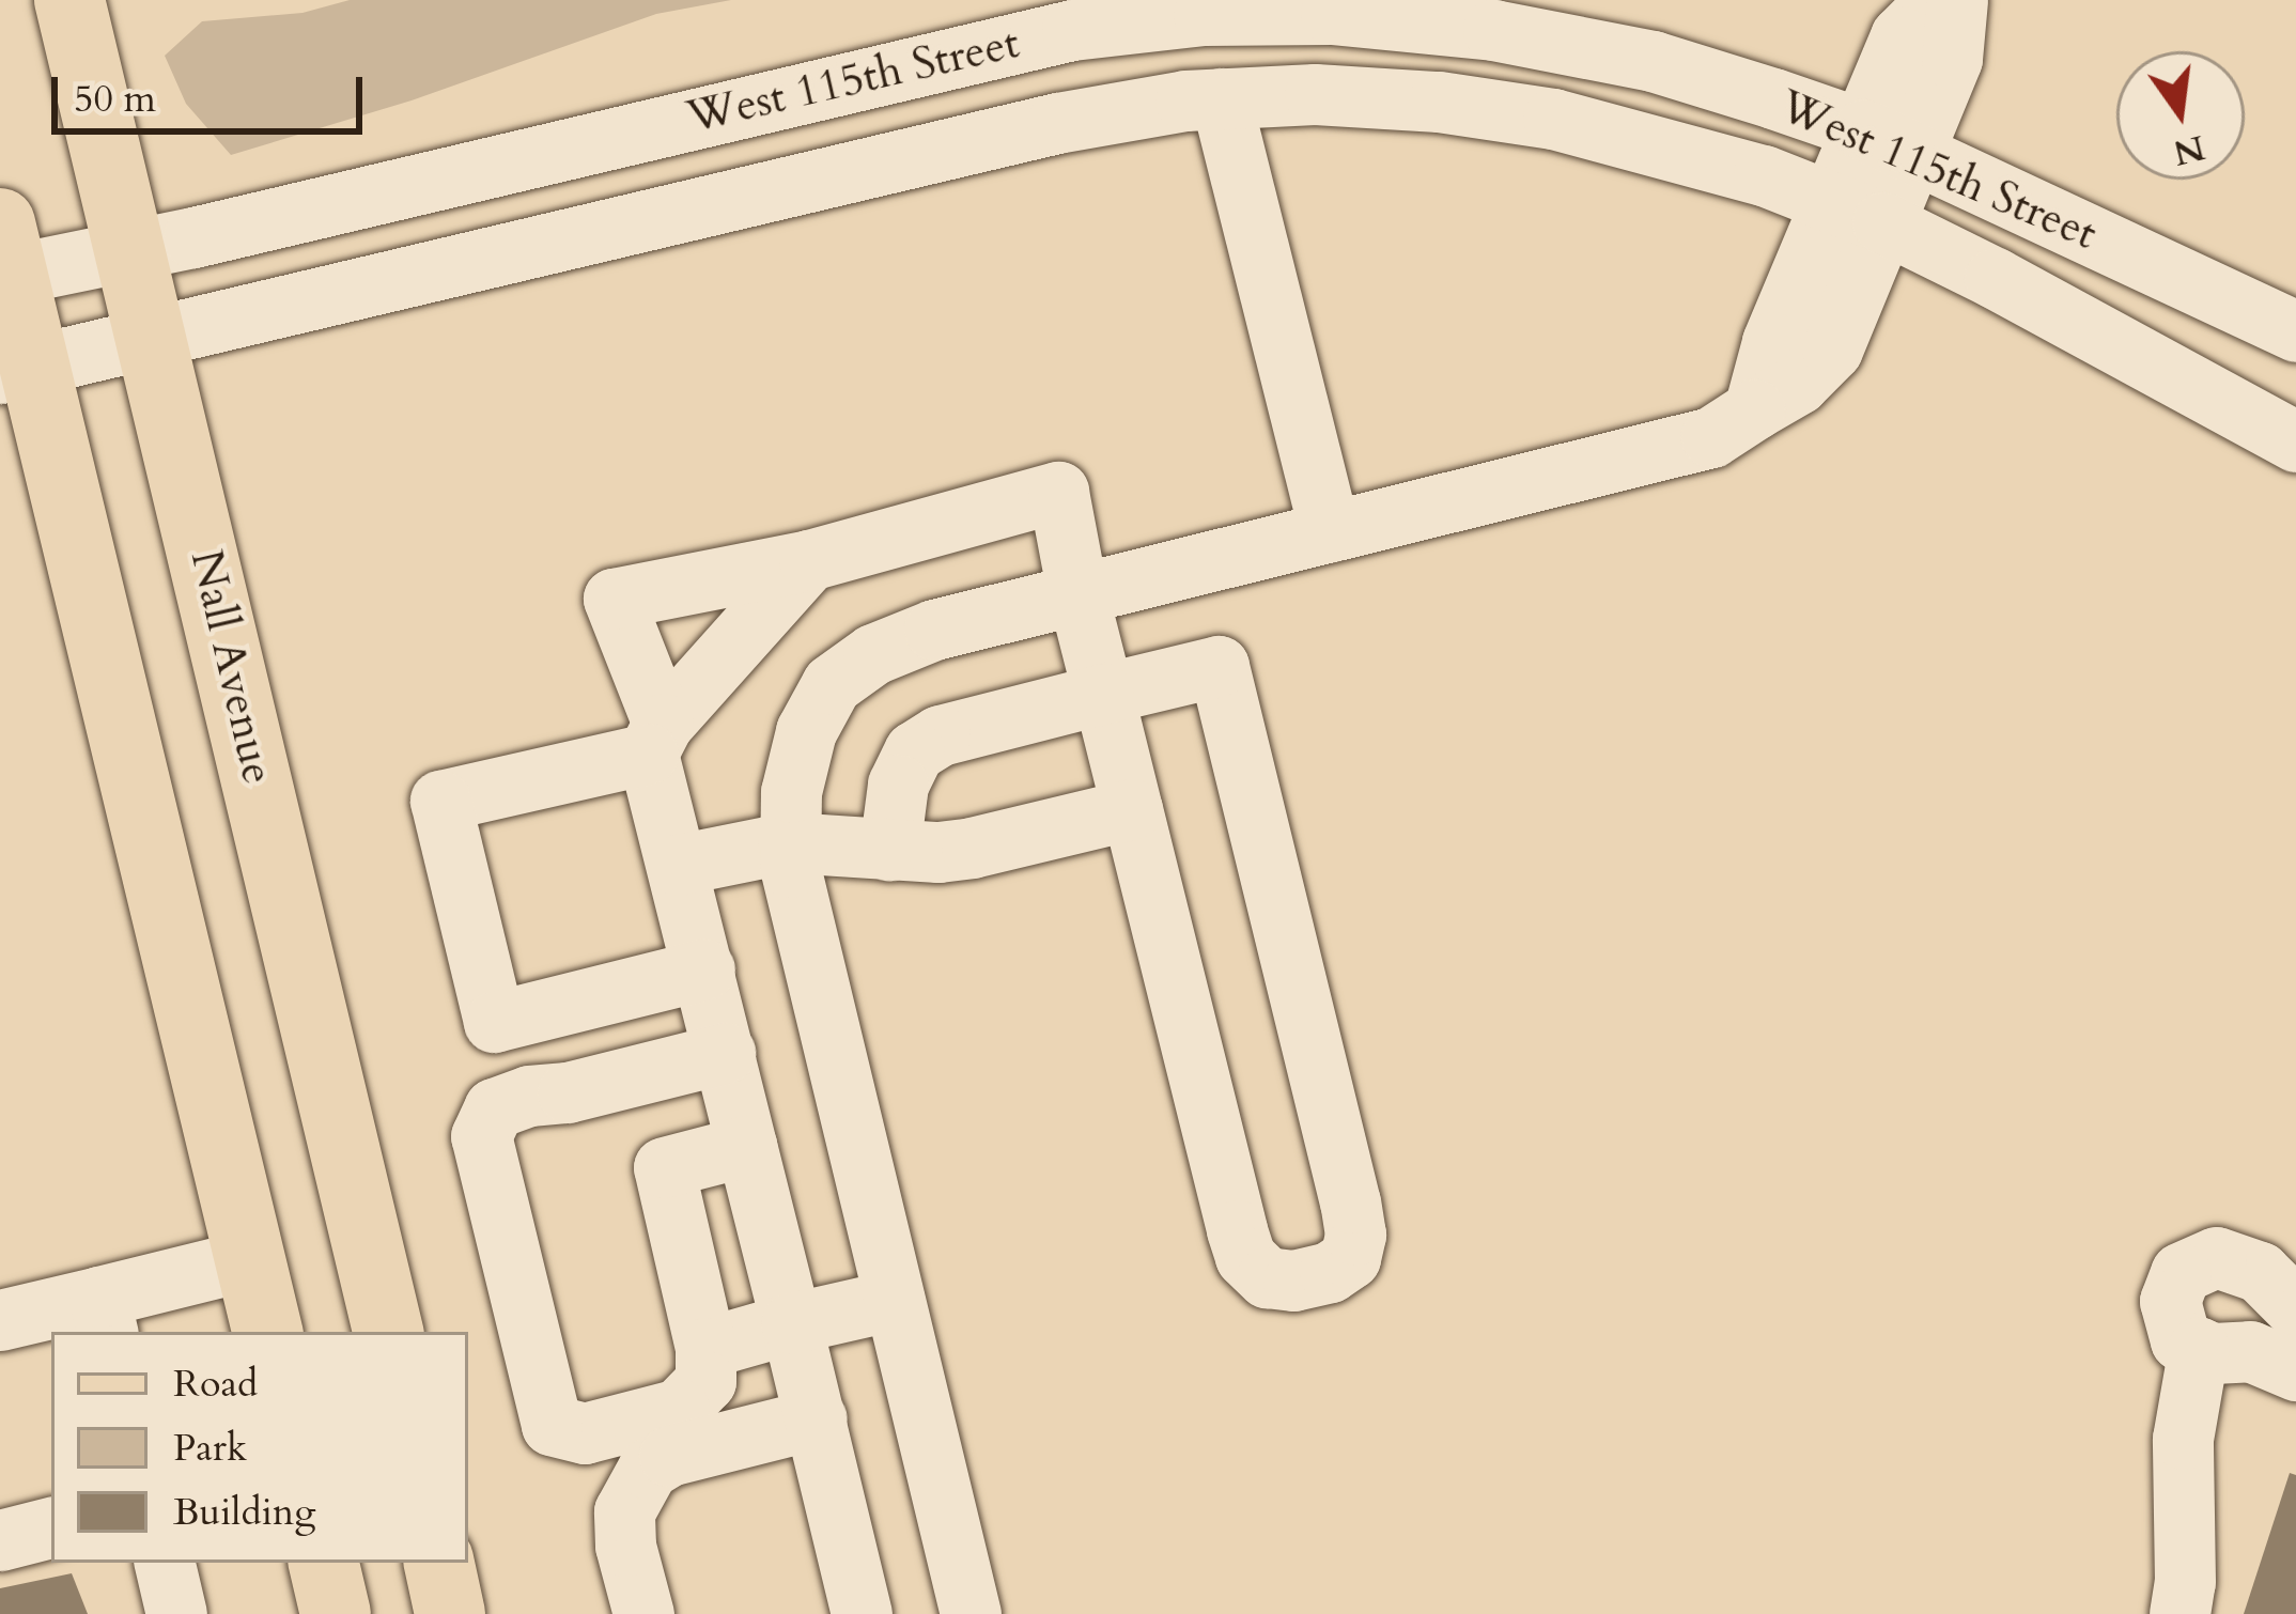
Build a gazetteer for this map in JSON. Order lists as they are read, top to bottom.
{
  "streets": {
    "main road": ["Nall Avenue"],
    "street": ["West 115th Street"]
  },
  "crossings": [
    ["West 115th Street", "Nall Avenue"]
  ],
  "legend": ["Road", "Park", "Building"],
  "scale_bar": "50 m",
  "north": "bottom"
}
